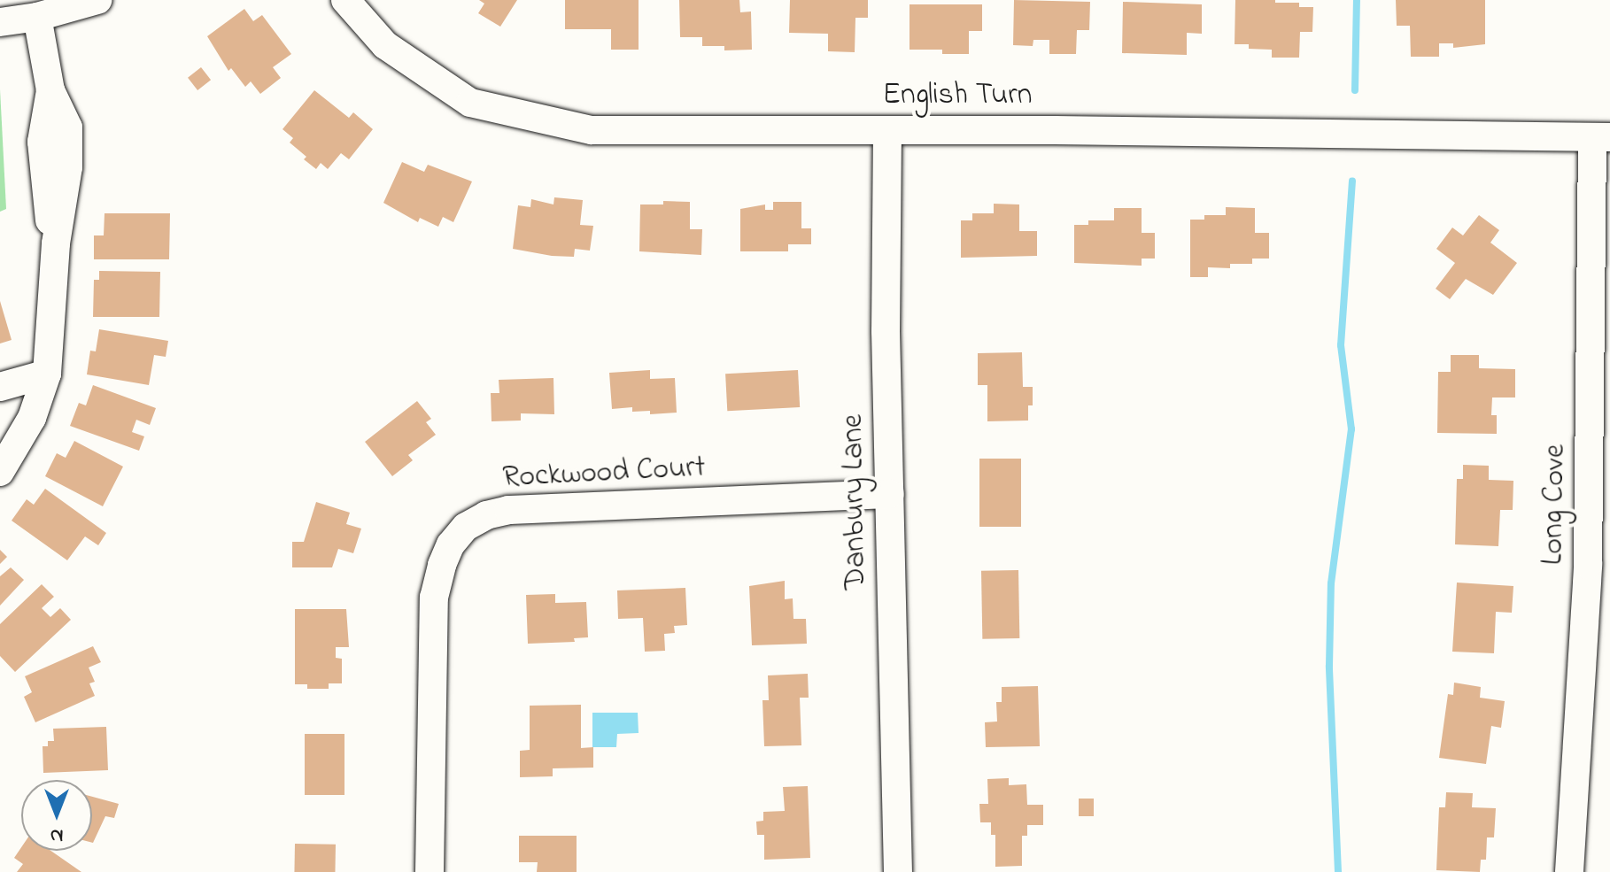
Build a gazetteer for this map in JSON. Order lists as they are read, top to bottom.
{
  "streets": {
    "street": [
      "English Turn",
      "Rockwood Court",
      "Danbury Lane",
      "Long Cove"
    ]
  },
  "crossings": [
    ["English Turn", "Danbury Lane"],
    ["English Turn", "Long Cove"],
    ["Rockwood Court", "Danbury Lane"]
  ],
  "north": "bottom"
}
